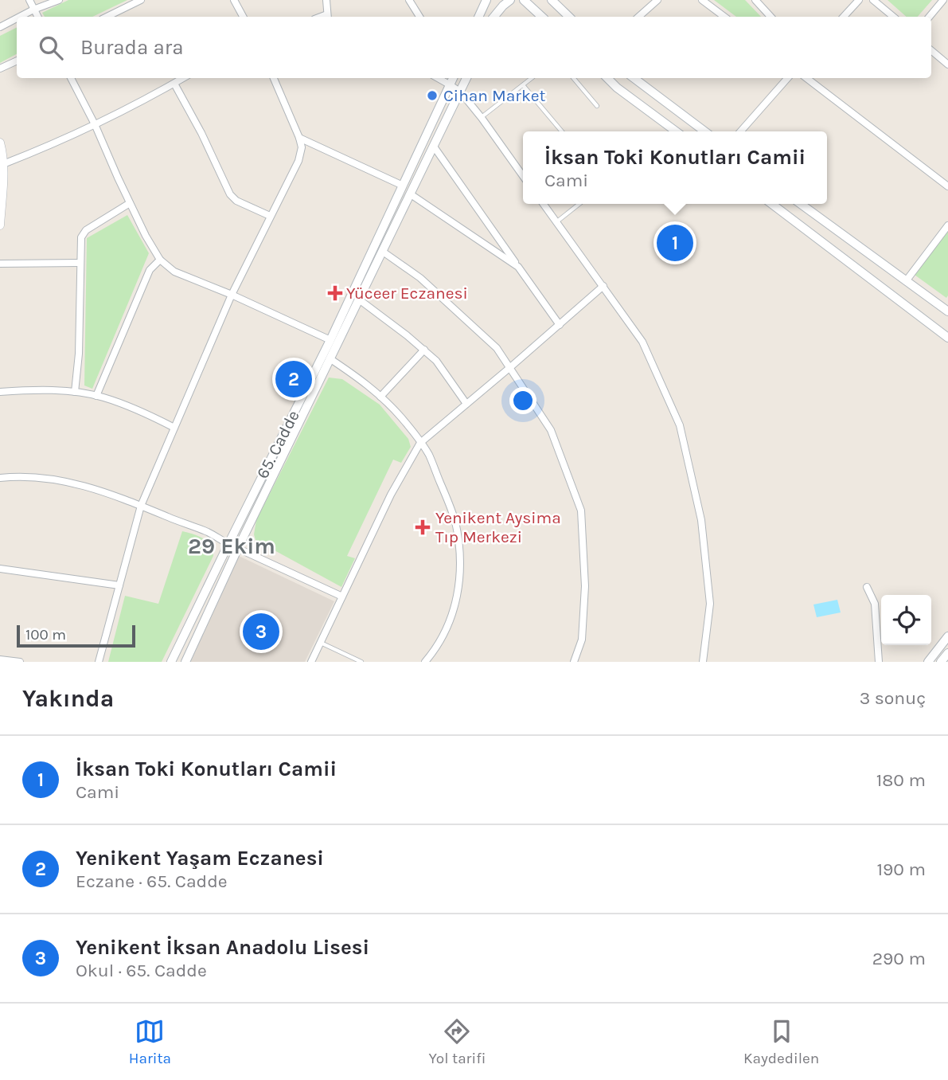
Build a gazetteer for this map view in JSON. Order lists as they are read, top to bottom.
{
  "streets": {
    "main road": ["65. Cadde"]
  },
  "districts": ["29 Ekim"],
  "places": {
    "other": ["Cihan Market"],
    "health": ["Yüceer Eczanesi", "Yenikent Aysima Tıp Merkezi"]
  },
  "scale_bar": "100 m",
  "page": {
    "search": "Burada ara",
    "popup": ["İksan Toki Konutları Camii", "Cami"],
    "pins": ["1", "2", "3"],
    "scale": "100 m",
    "heading": ["Yakında", "3 sonuç"],
    "list": [
      {
        "mark": "1",
        "name": "İksan Toki Konutları Camii",
        "note": "Cami",
        "value": "180 m"
      },
      {
        "mark": "2",
        "name": "Yenikent Yaşam Eczanesi",
        "note": "Eczane · 65. Cadde",
        "value": "190 m"
      },
      {
        "mark": "3",
        "name": "Yenikent İksan Anadolu Lisesi",
        "note": "Okul · 65. Cadde",
        "value": "290 m"
      }
    ],
    "nav": ["Harita", "Yol tarifi", "Kaydedilen"]
  }
}
